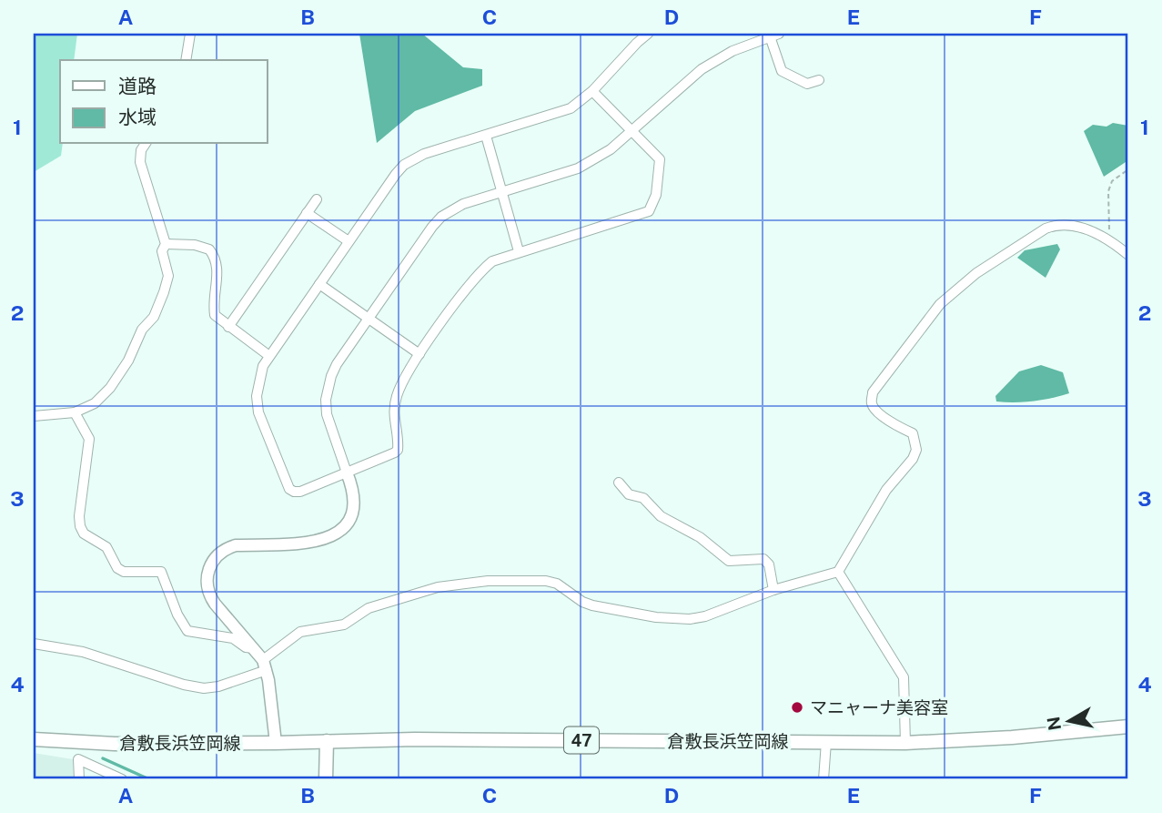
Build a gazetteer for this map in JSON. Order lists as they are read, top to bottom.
{
  "streets": {
    "main road": ["47", "倉敷長浜笠岡線"]
  },
  "places": ["マニャーナ美容室"],
  "legend": ["道路", "水域"],
  "north": "left",
  "grid": {
    "columns": [
      "A",
      "B",
      "C",
      "D",
      "E",
      "F"
    ],
    "rows": [
      "1",
      "2",
      "3",
      "4"
    ]
  }
}
